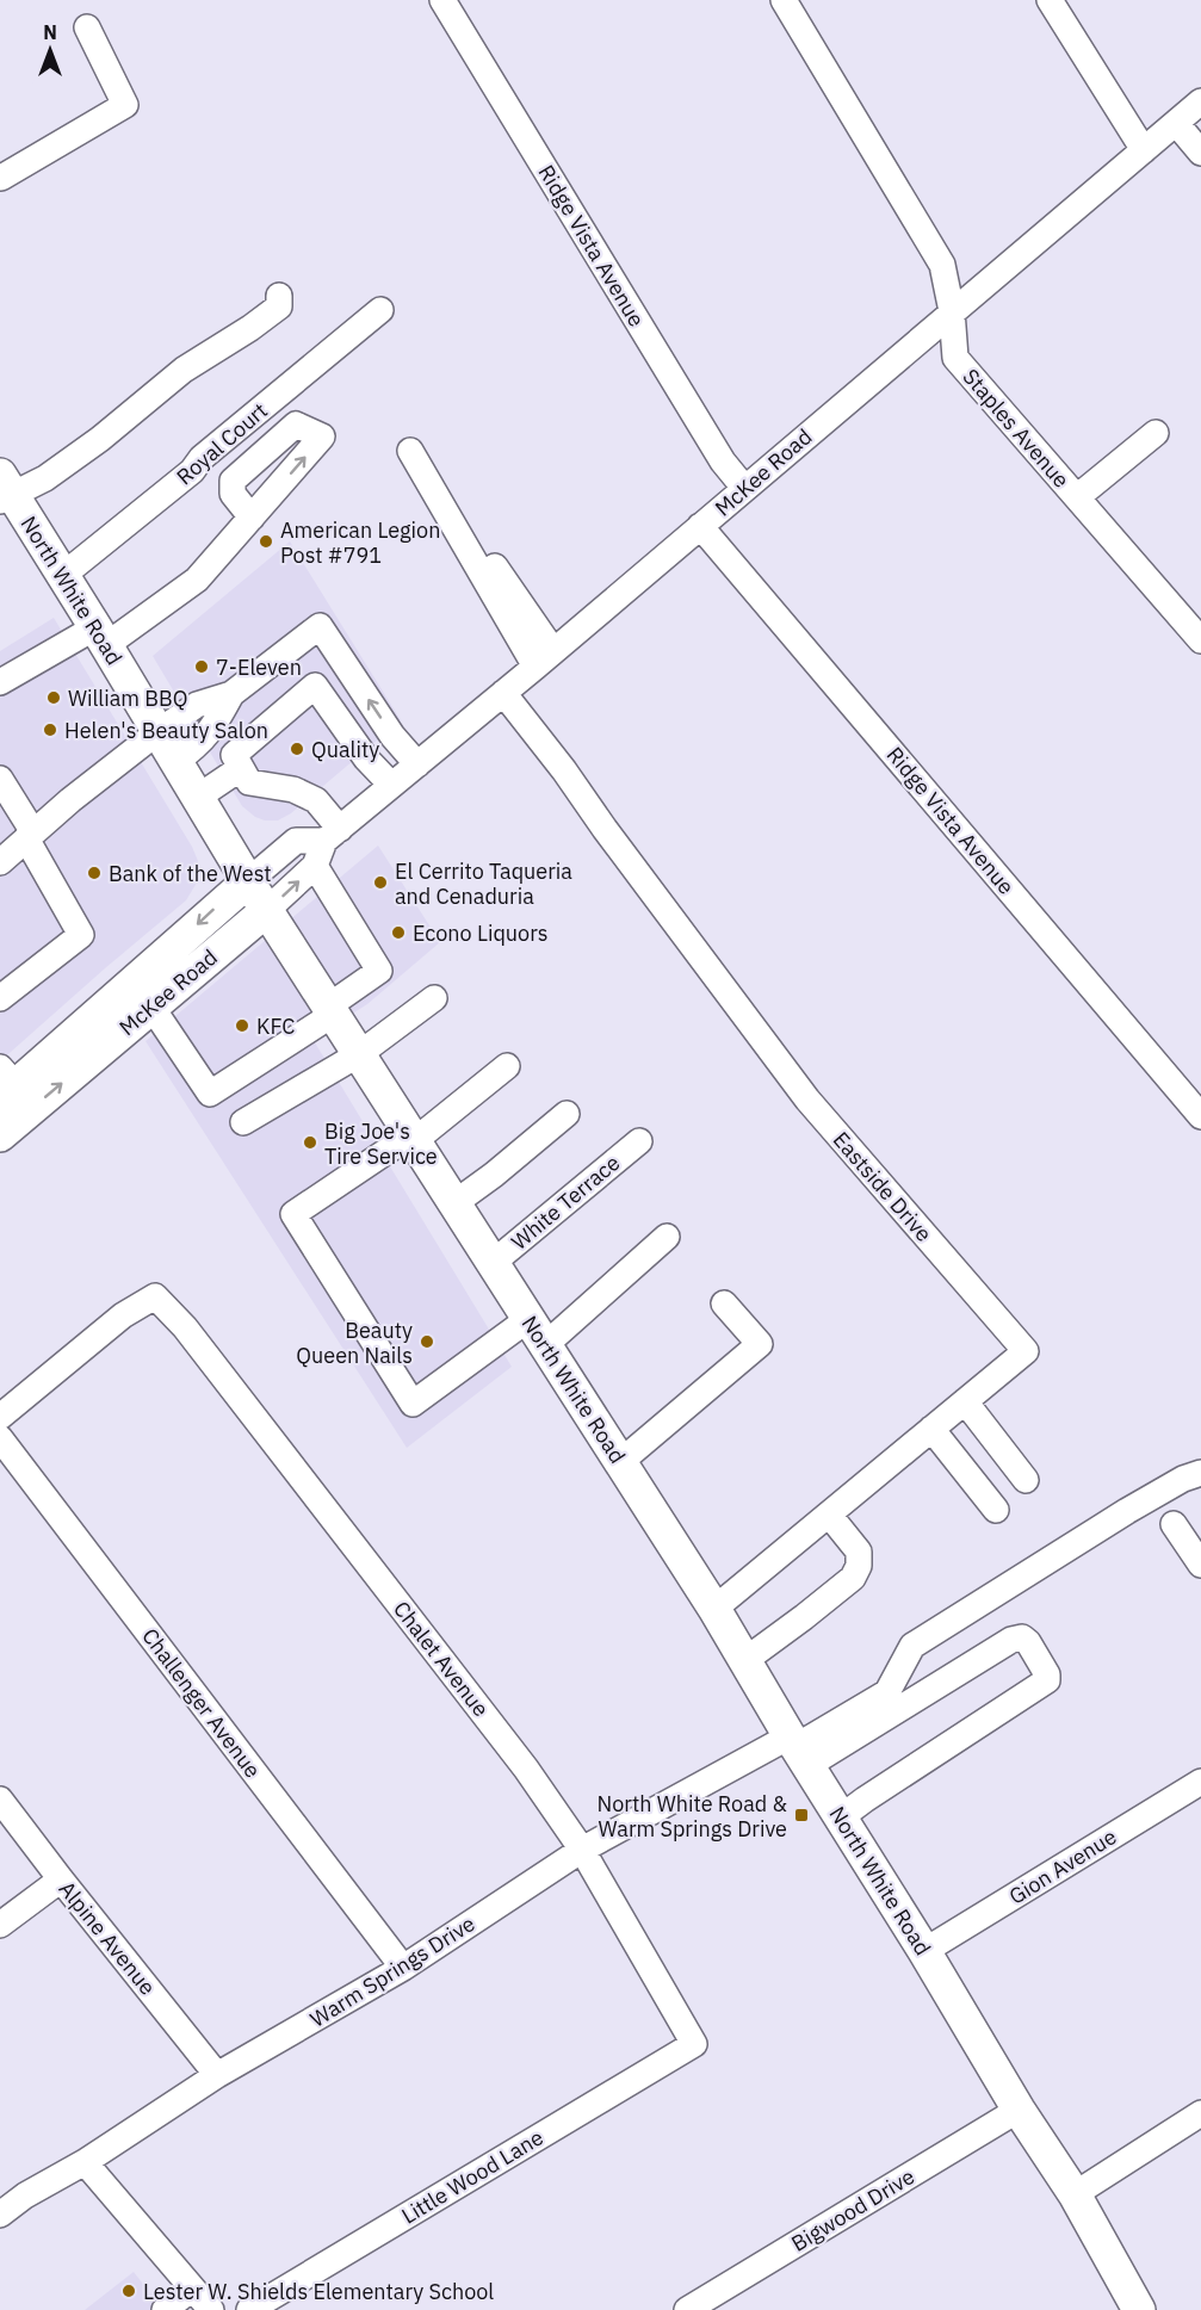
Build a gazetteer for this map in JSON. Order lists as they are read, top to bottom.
{
  "streets": {
    "main road": ["McKee Road", "North White Road"],
    "street": [
      "Ridge Vista Avenue",
      "Staples Avenue",
      "Royal Court",
      "Eastside Drive",
      "White Terrace",
      "Chalet Avenue",
      "Challenger Avenue",
      "Gion Avenue",
      "Alpine Avenue",
      "Warm Springs Drive",
      "Little Wood Lane",
      "Bigwood Drive"
    ]
  },
  "crossings": [
    ["Ridge Vista Avenue", "McKee Road"],
    ["Staples Avenue", "McKee Road"],
    ["Royal Court", "North White Road"],
    ["McKee Road", "North White Road"],
    ["McKee Road", "Eastside Drive"],
    ["North White Road", "Eastside Drive"],
    ["North White Road", "White Terrace"],
    ["North White Road", "Gion Avenue"],
    ["North White Road", "Warm Springs Drive"],
    ["North White Road", "Bigwood Drive"],
    ["Chalet Avenue", "Warm Springs Drive"],
    ["Chalet Avenue", "Little Wood Lane"],
    ["Challenger Avenue", "Warm Springs Drive"],
    ["Alpine Avenue", "Warm Springs Drive"]
  ],
  "places": {
    "other": [
      "American Legion Post #791",
      "7-Eleven",
      "William BBQ",
      "Helen's Beauty Salon",
      "Quality",
      "Bank of the West",
      "El Cerrito Taqueria and Cenaduria",
      "Econo Liquors",
      "KFC",
      "Big Joe's Tire Service",
      "Beauty Queen Nails",
      "Lester W. Shields Elementary School"
    ],
    "transit": ["North White Road & Warm Springs Drive"]
  },
  "north": "top"
}
